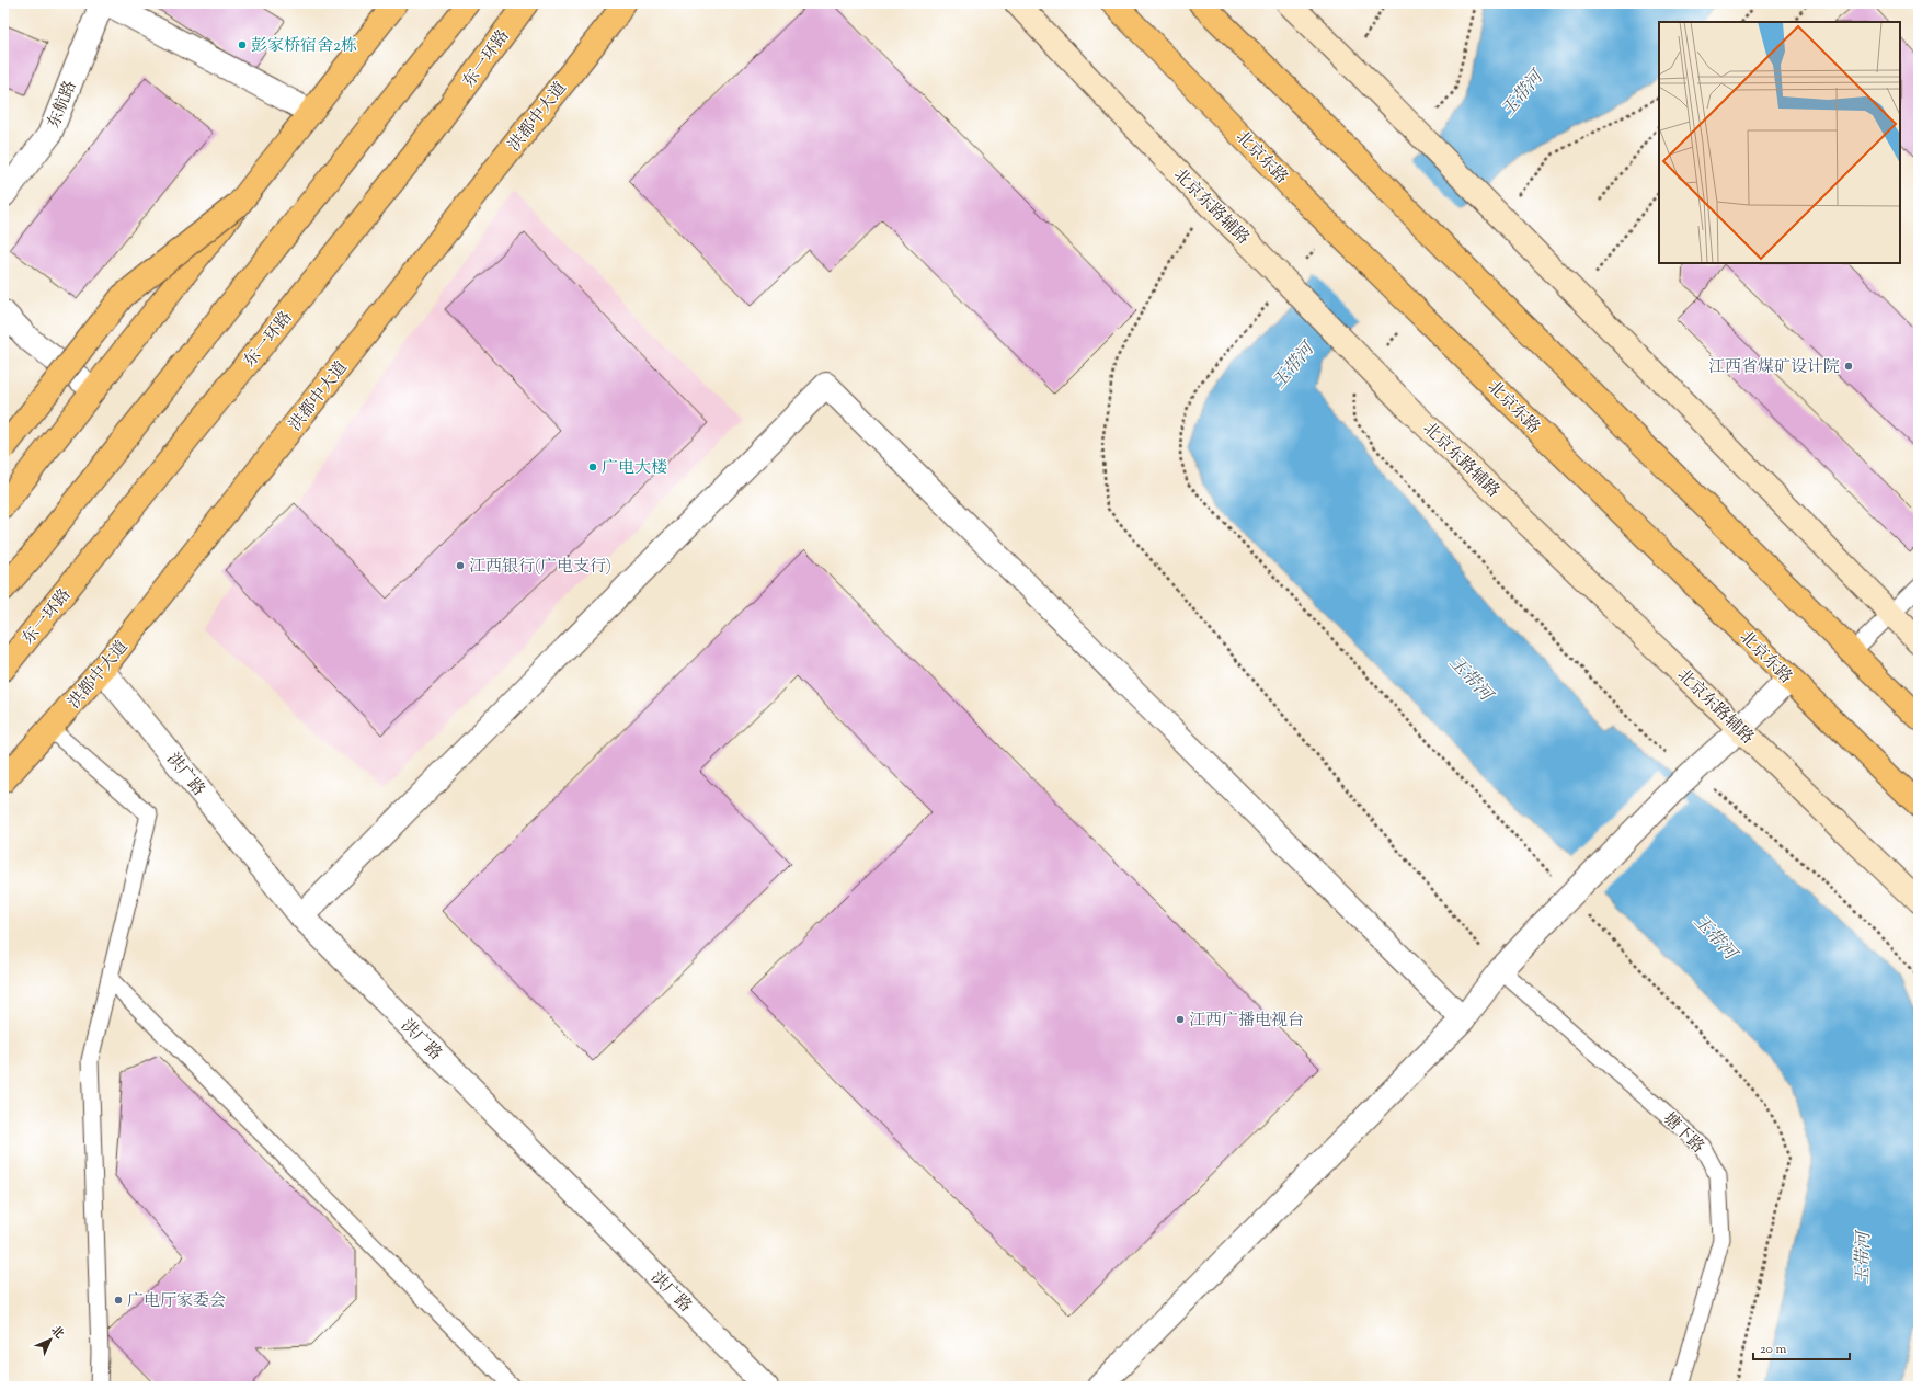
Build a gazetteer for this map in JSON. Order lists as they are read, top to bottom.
{
  "streets": {
    "main road": [
      "东一环路",
      "洪都中大道",
      "北京东路",
      "北京东路辅路"
    ],
    "street": ["东航路", "洪广路"],
    "lane": ["塘下路"]
  },
  "crossings": [
    ["洪都中大道", "洪广路"]
  ],
  "water": ["玉带河"],
  "places": [
    "彭家桥宿舍2栋",
    "江西省煤矿设计院",
    "广电大楼",
    "江西银行(广电支行)",
    "江西广播电视台",
    "广电厅家委会"
  ],
  "scale_bar": "20 m",
  "north": "top right"
}
